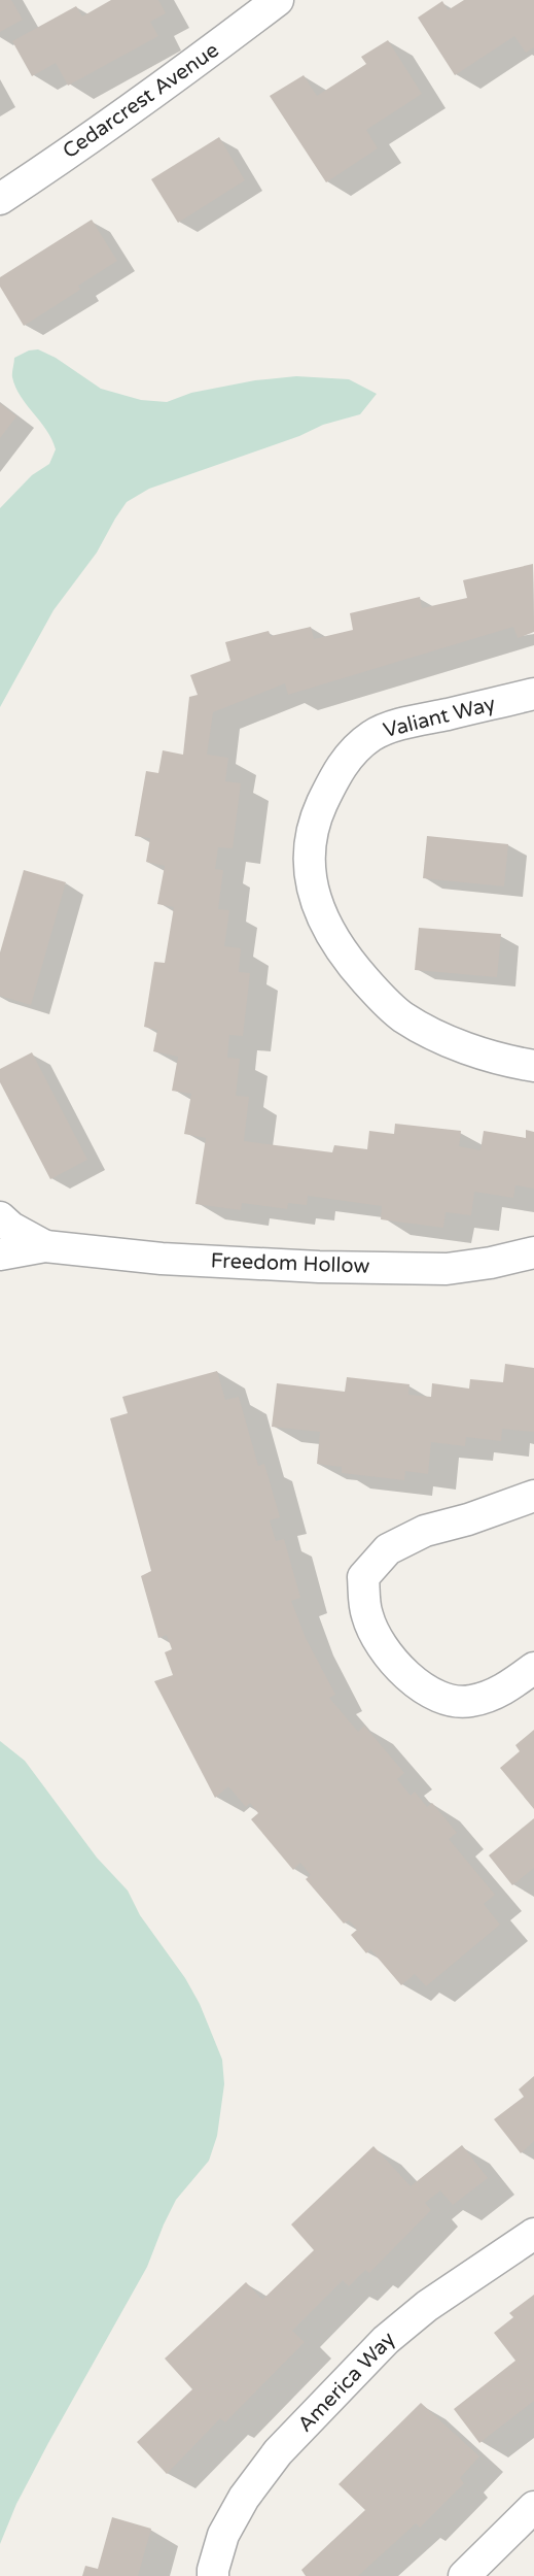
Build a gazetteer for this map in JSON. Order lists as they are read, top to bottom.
{
  "streets": {
    "street": [
      "Cedarcrest Avenue",
      "Valiant Way",
      "Freedom Hollow",
      "America Way"
    ]
  }
}
